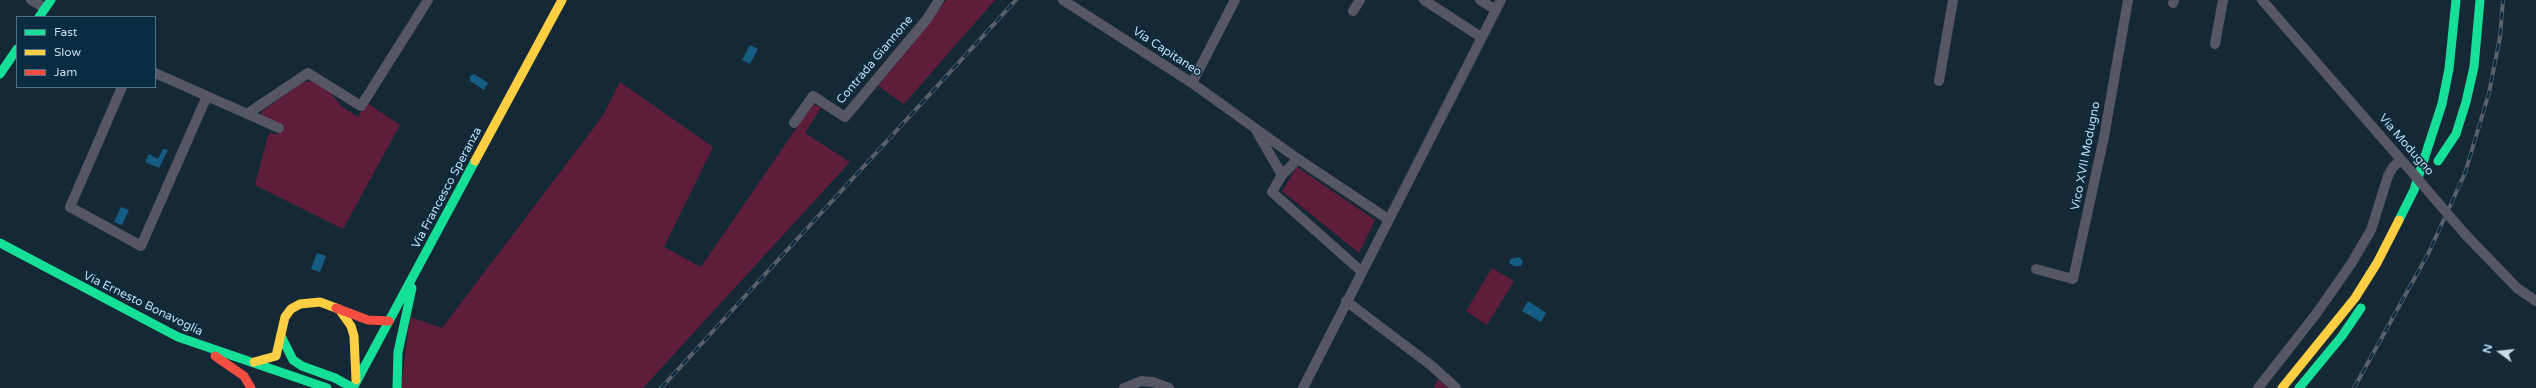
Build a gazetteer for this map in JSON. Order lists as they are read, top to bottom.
{
  "streets": {
    "main road": ["Via Francesco Speranza", "Via Ernesto Bonavoglia"],
    "street": [
      "Via Capitaneo",
      "Contrada Giannone",
      "Via Modugno",
      "Vico XVII Modugno"
    ]
  },
  "legend": ["Fast", "Slow", "Jam"],
  "north": "left"
}
